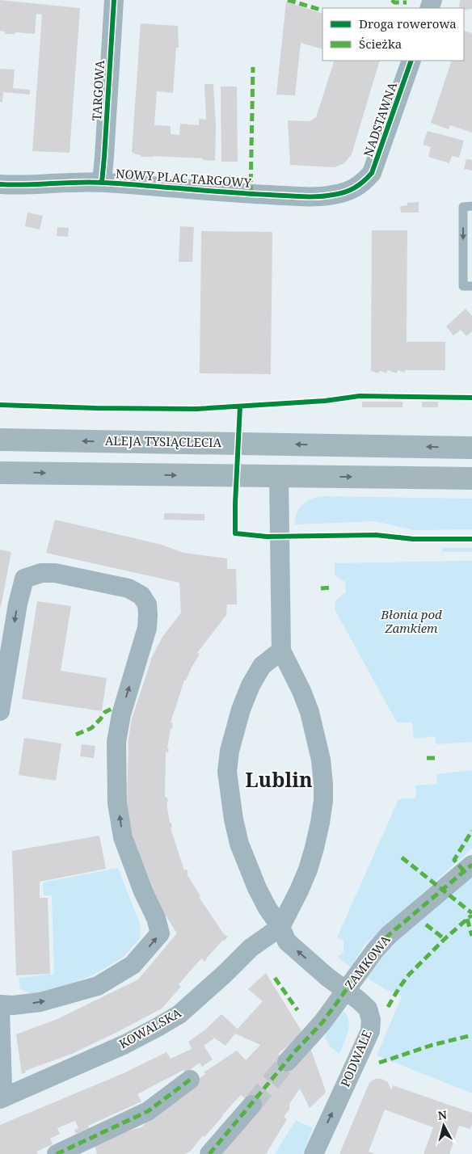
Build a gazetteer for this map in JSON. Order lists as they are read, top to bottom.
{
  "streets": {
    "main road": ["ALEJA TYSIĄCLECIA"],
    "street": [
      "TARGOWA",
      "NADSTAWNA",
      "NOWY PLAC TARGOWY",
      "ZAMKOWA",
      "KOWALSKA",
      "PODWALE"
    ]
  },
  "crossings": [
    ["TARGOWA", "NOWY PLAC TARGOWY"],
    ["NADSTAWNA", "NOWY PLAC TARGOWY"],
    ["KOWALSKA", "PODWALE"]
  ],
  "one_way": ["PODWALE"],
  "districts": ["Lublin"],
  "parks": ["Błonia pod Zamkiem"],
  "legend": ["Droga rowerowa", "Ścieżka"],
  "north": "top"
}
